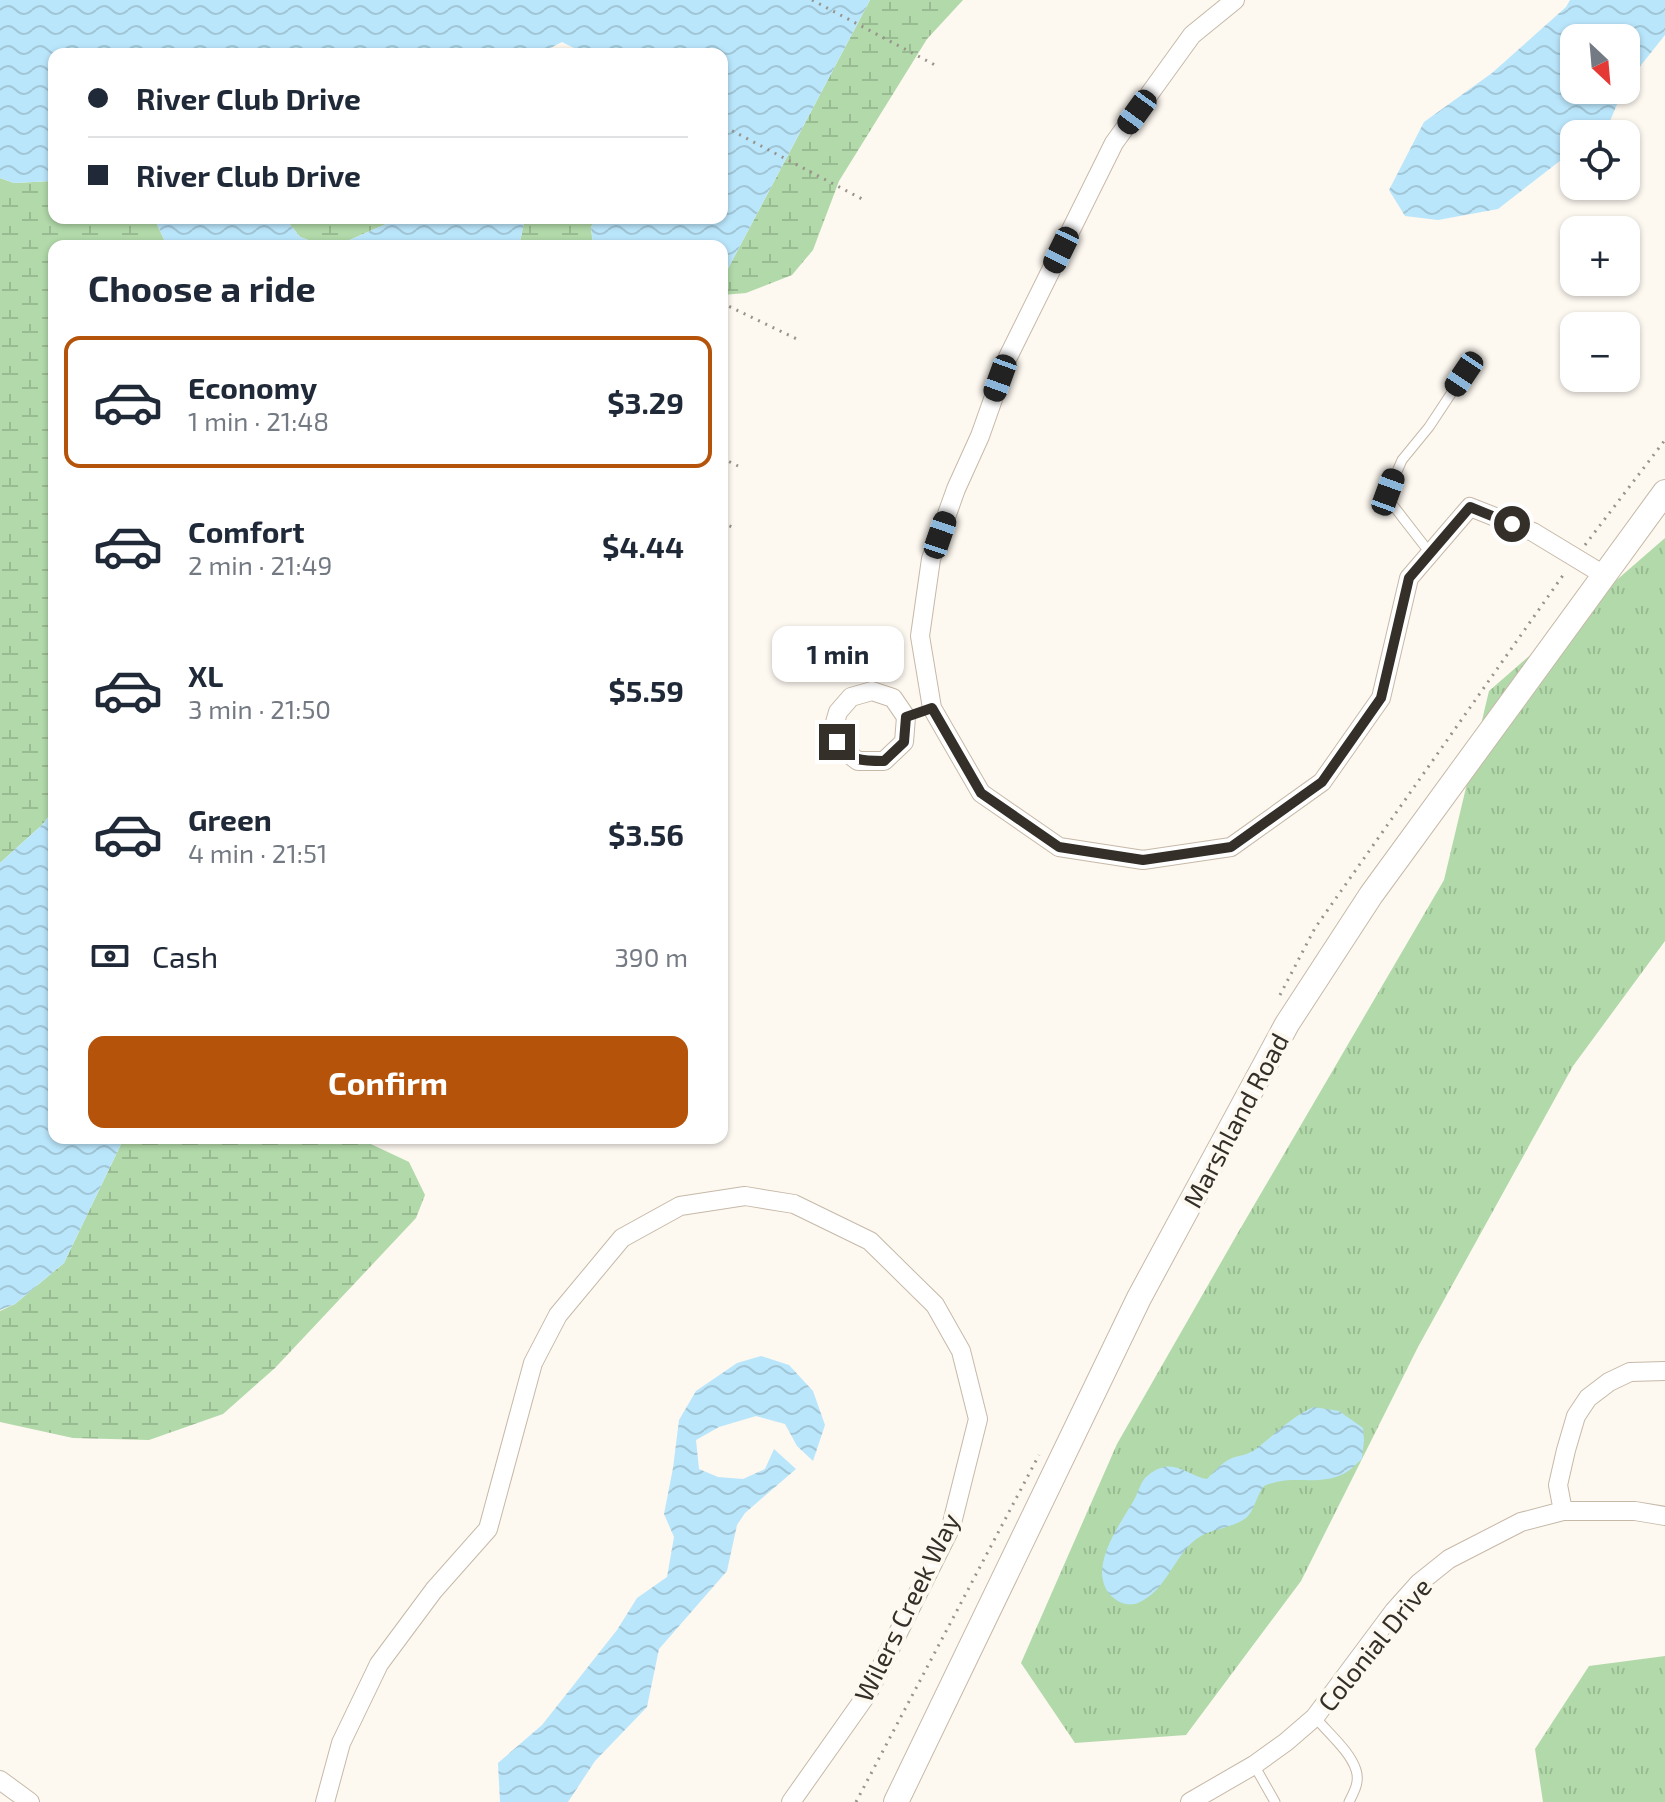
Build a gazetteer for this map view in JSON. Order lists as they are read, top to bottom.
{
  "streets": {
    "street": ["Marshland Road", "Wilers Creek Way", "Colonial Drive"]
  },
  "north": "bottom right",
  "page": {
    "map_buttons": ["+", "−"],
    "banner": ["River Club Drive", "River Club Drive"],
    "heading": "Choose a ride",
    "list": [
      {
        "name": "Economy",
        "note": "1 min · 21:48",
        "value": "$3.29"
      },
      {
        "name": "Comfort",
        "note": "2 min · 21:49",
        "value": "$4.44"
      },
      {
        "name": "XL",
        "note": "3 min · 21:50",
        "value": "$5.59"
      },
      {
        "name": "Green",
        "note": "4 min · 21:51",
        "value": "$3.56"
      }
    ],
    "bubble": "1 min",
    "pay": ["Cash", "390 m"],
    "buttons": "Confirm"
  }
}
